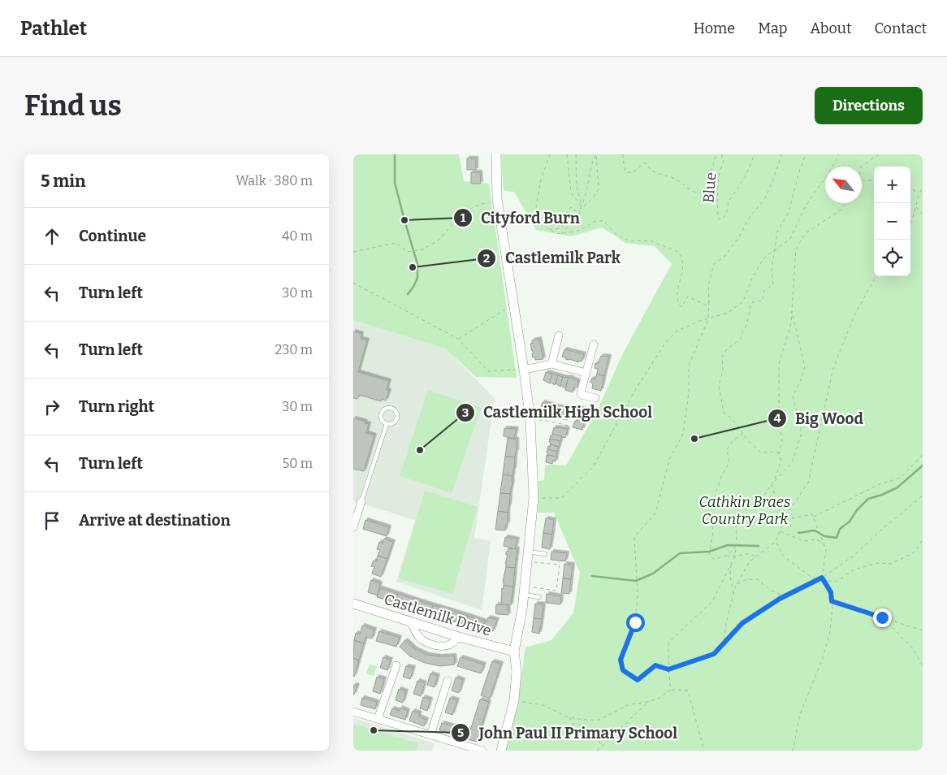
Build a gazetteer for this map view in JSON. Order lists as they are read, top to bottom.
{
  "streets": {
    "street": ["Castlemilk Drive"],
    "path": ["Blue"]
  },
  "parks": ["Cathkin Braes Country Park"],
  "places": [
    "Cityford Burn",
    "Castlemilk Park",
    "Big Wood",
    "Castlemilk High School",
    "John Paul II Primary School"
  ],
  "north": "top left",
  "page": {
    "header": "Pathlet",
    "nav": [
      "Home",
      "Map",
      "About",
      "Contact"
    ],
    "buttons": "Directions",
    "title": "Find us",
    "heading": ["5 min", "Walk · 380 m"],
    "map_buttons": ["+", "−"],
    "list": [
      ["Continue", "40 m"],
      ["Turn left", "30 m"],
      ["Turn left", "230 m"],
      ["Turn right", "30 m"],
      ["Turn left", "50 m"],
      "Arrive at destination"
    ]
  }
}
